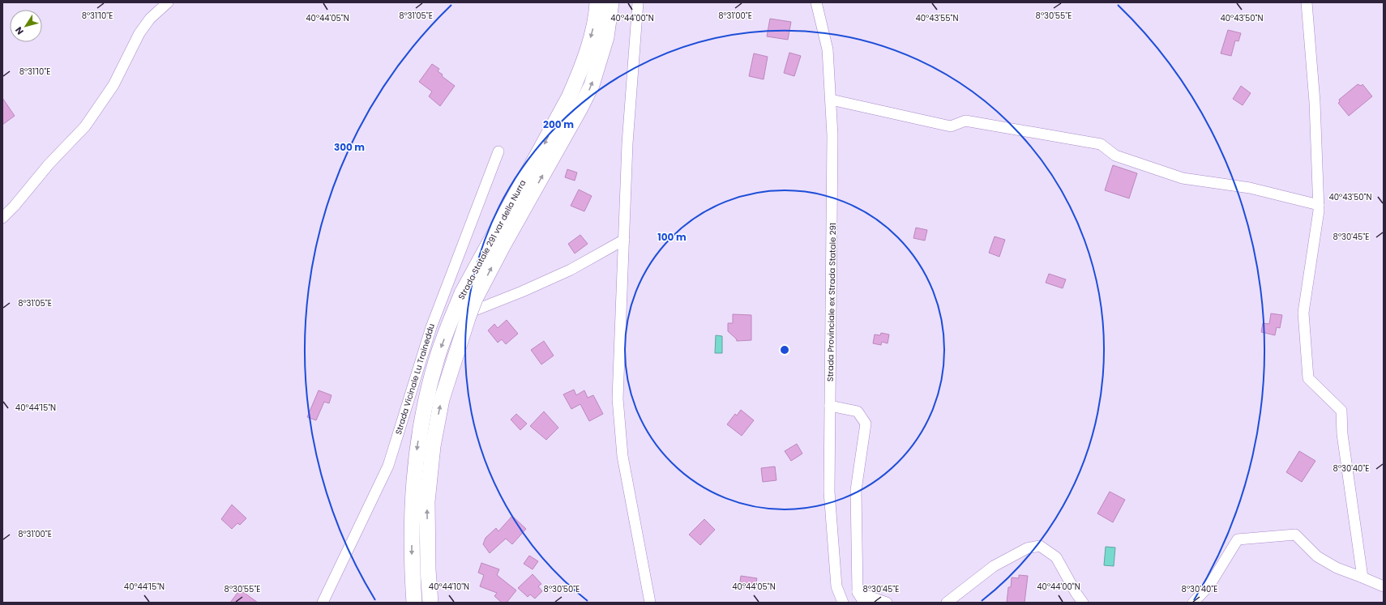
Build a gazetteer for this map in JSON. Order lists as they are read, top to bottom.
{
  "streets": {
    "highway": ["Strada Statale 291 var della Nurra"],
    "street": ["Strada Provinciale ex Strada Statale 291", "Strada Vicinale Lu Traineddu"]
  },
  "north": "bottom left",
  "coordinates": [
    "8°31'10\"E",
    "8°31'05\"E",
    "8°31'00\"E",
    "8°30'55\"E",
    "40°44'05\"N",
    "40°44'00\"N",
    "40°43'55\"N",
    "40°43'50\"N",
    "8°30'45\"E",
    "40°44'15\"N",
    "8°30'40\"E",
    "40°44'10\"N",
    "8°30'50\"E"
  ],
  "rings": ["200 m", "300 m", "100 m"]
}
